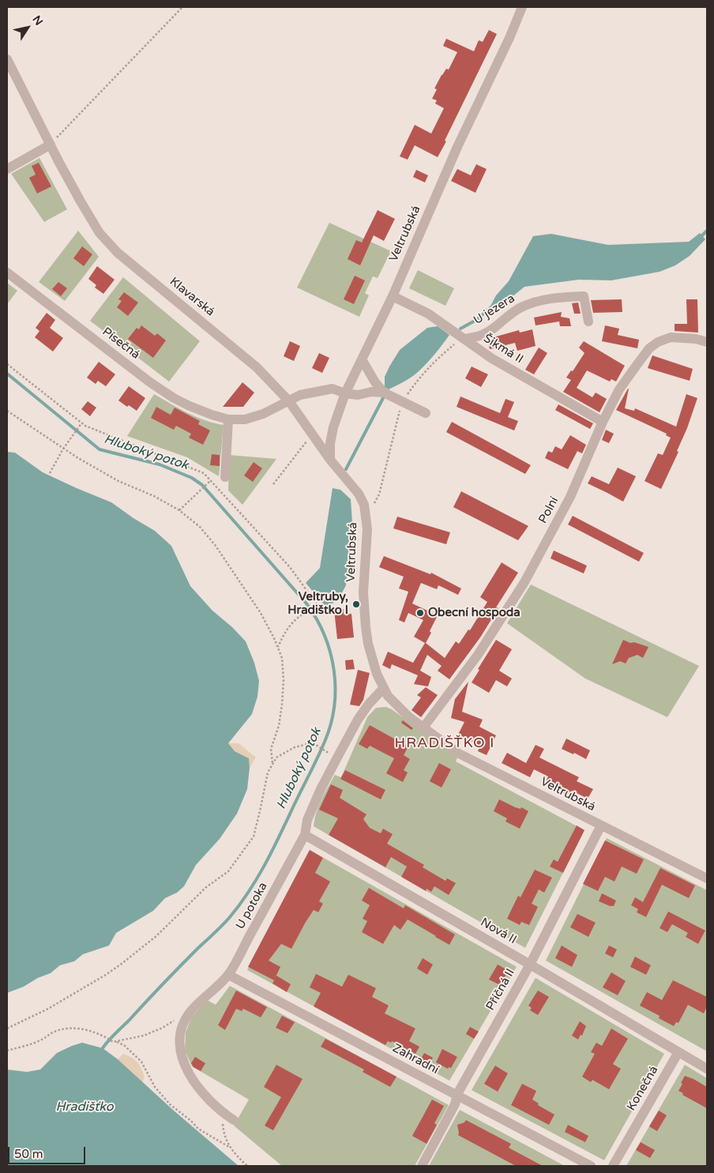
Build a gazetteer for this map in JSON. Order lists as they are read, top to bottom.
{
  "streets": {
    "street": [
      "Veltrubská",
      "Klavarská",
      "U jezera",
      "Písečná",
      "Šikmá II",
      "Polní",
      "U potoka",
      "Nová II",
      "Příčná II",
      "Zahradní",
      "Konečná"
    ]
  },
  "crossings": [
    ["Veltrubská", "Klavarská"],
    ["Veltrubská", "Písečná"],
    ["Veltrubská", "Šikmá II"],
    ["Veltrubská", "Polní"],
    ["Veltrubská", "U potoka"],
    ["Veltrubská", "Příčná II"],
    ["Klavarská", "Písečná"],
    ["U jezera", "Šikmá II"],
    ["Šikmá II", "Polní"],
    ["U potoka", "Nová II"],
    ["U potoka", "Zahradní"],
    ["Nová II", "Příčná II"],
    ["Nová II", "Konečná"],
    ["Příčná II", "Zahradní"]
  ],
  "districts": ["HRADIŠŤKO I"],
  "water": ["Hluboký potok", "Hradišťko"],
  "places": ["Veltruby, Hradištko I", "Obecní hospoda"],
  "scale_bar": "50 m",
  "north": "top right"
}
